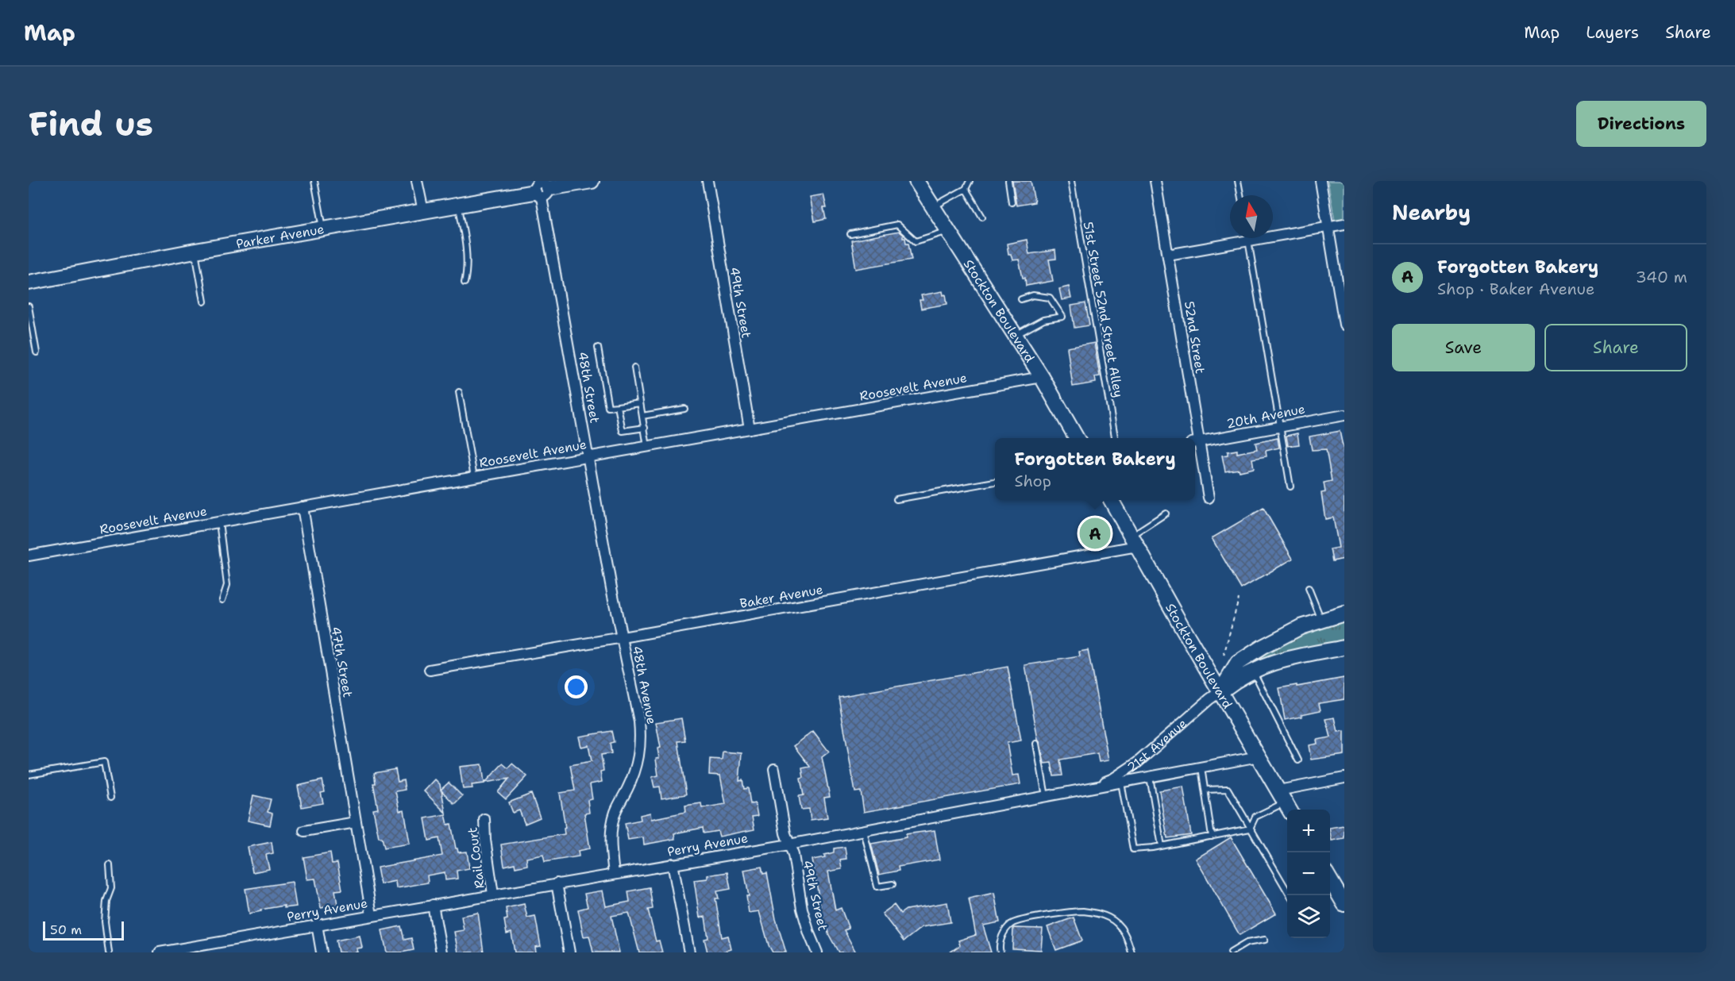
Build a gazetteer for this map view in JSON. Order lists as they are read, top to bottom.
{
  "streets": {
    "street": [
      "Parker Avenue",
      "49th Street",
      "Stockton Boulevard",
      "52nd Street",
      "Roosevelt Avenue",
      "48th Street",
      "20th Avenue",
      "Baker Avenue",
      "47th Street",
      "48th Avenue",
      "21st Avenue",
      "Perry Avenue",
      "Rail Court"
    ],
    "lane": ["51st Street 52nd Street Alley"]
  },
  "crossings": [
    ["Parker Avenue", "48th Street"],
    ["49th Street", "Roosevelt Avenue"],
    ["49th Street", "Perry Avenue"],
    ["Stockton Boulevard", "Roosevelt Avenue"],
    ["Stockton Boulevard", "Baker Avenue"],
    ["Stockton Boulevard", "21st Avenue"],
    ["Stockton Boulevard", "Perry Avenue"],
    ["52nd Street", "20th Avenue"],
    ["Roosevelt Avenue", "48th Street"],
    ["Roosevelt Avenue", "47th Street"],
    ["48th Street", "Baker Avenue"],
    ["48th Street", "48th Avenue"],
    ["Baker Avenue", "48th Avenue"],
    ["47th Street", "Perry Avenue"],
    ["48th Avenue", "Perry Avenue"],
    ["21st Avenue", "Perry Avenue"],
    ["Perry Avenue", "Rail Court"]
  ],
  "scale_bar": "50 m",
  "north": "top",
  "page": {
    "header": "Map",
    "nav": ["Map", "Layers", "Share"],
    "buttons": [
      "Directions",
      ["Save", "Share"]
    ],
    "title": "Find us",
    "heading": "Nearby",
    "list": [
      {
        "mark": "A",
        "name": "Forgotten Bakery",
        "note": "Shop · Baker Avenue",
        "value": "340 m"
      }
    ],
    "popup": ["Forgotten Bakery", "Shop"],
    "pins": "A",
    "map_buttons": ["+", "−"],
    "scale": "50 m"
  }
}
